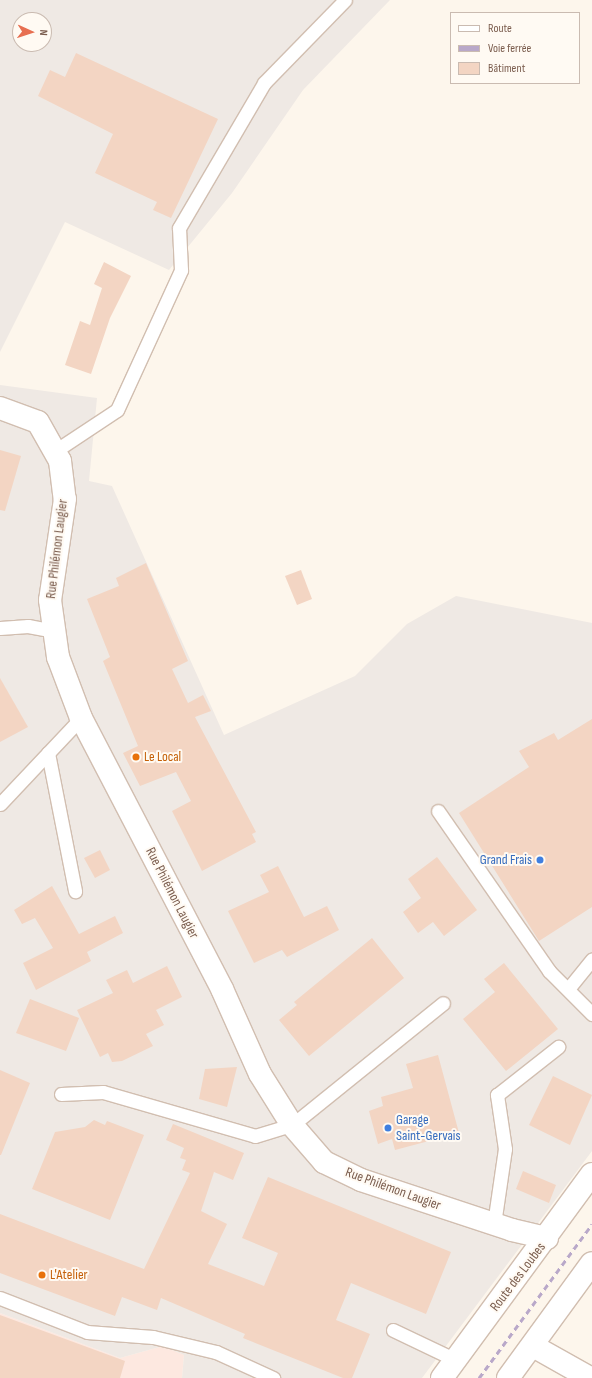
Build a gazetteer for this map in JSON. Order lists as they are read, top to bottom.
{
  "streets": {
    "street": ["Rue Philémon Laugier", "Route des Loubes"]
  },
  "crossings": [
    ["Rue Philémon Laugier", "Route des Loubes"]
  ],
  "places": [
    "Le Local",
    "Grand Frais",
    "Garage Saint-Gervais",
    "L'Atelier"
  ],
  "legend": ["Route", "Voie ferrée", "Bâtiment"],
  "north": "right"
}
